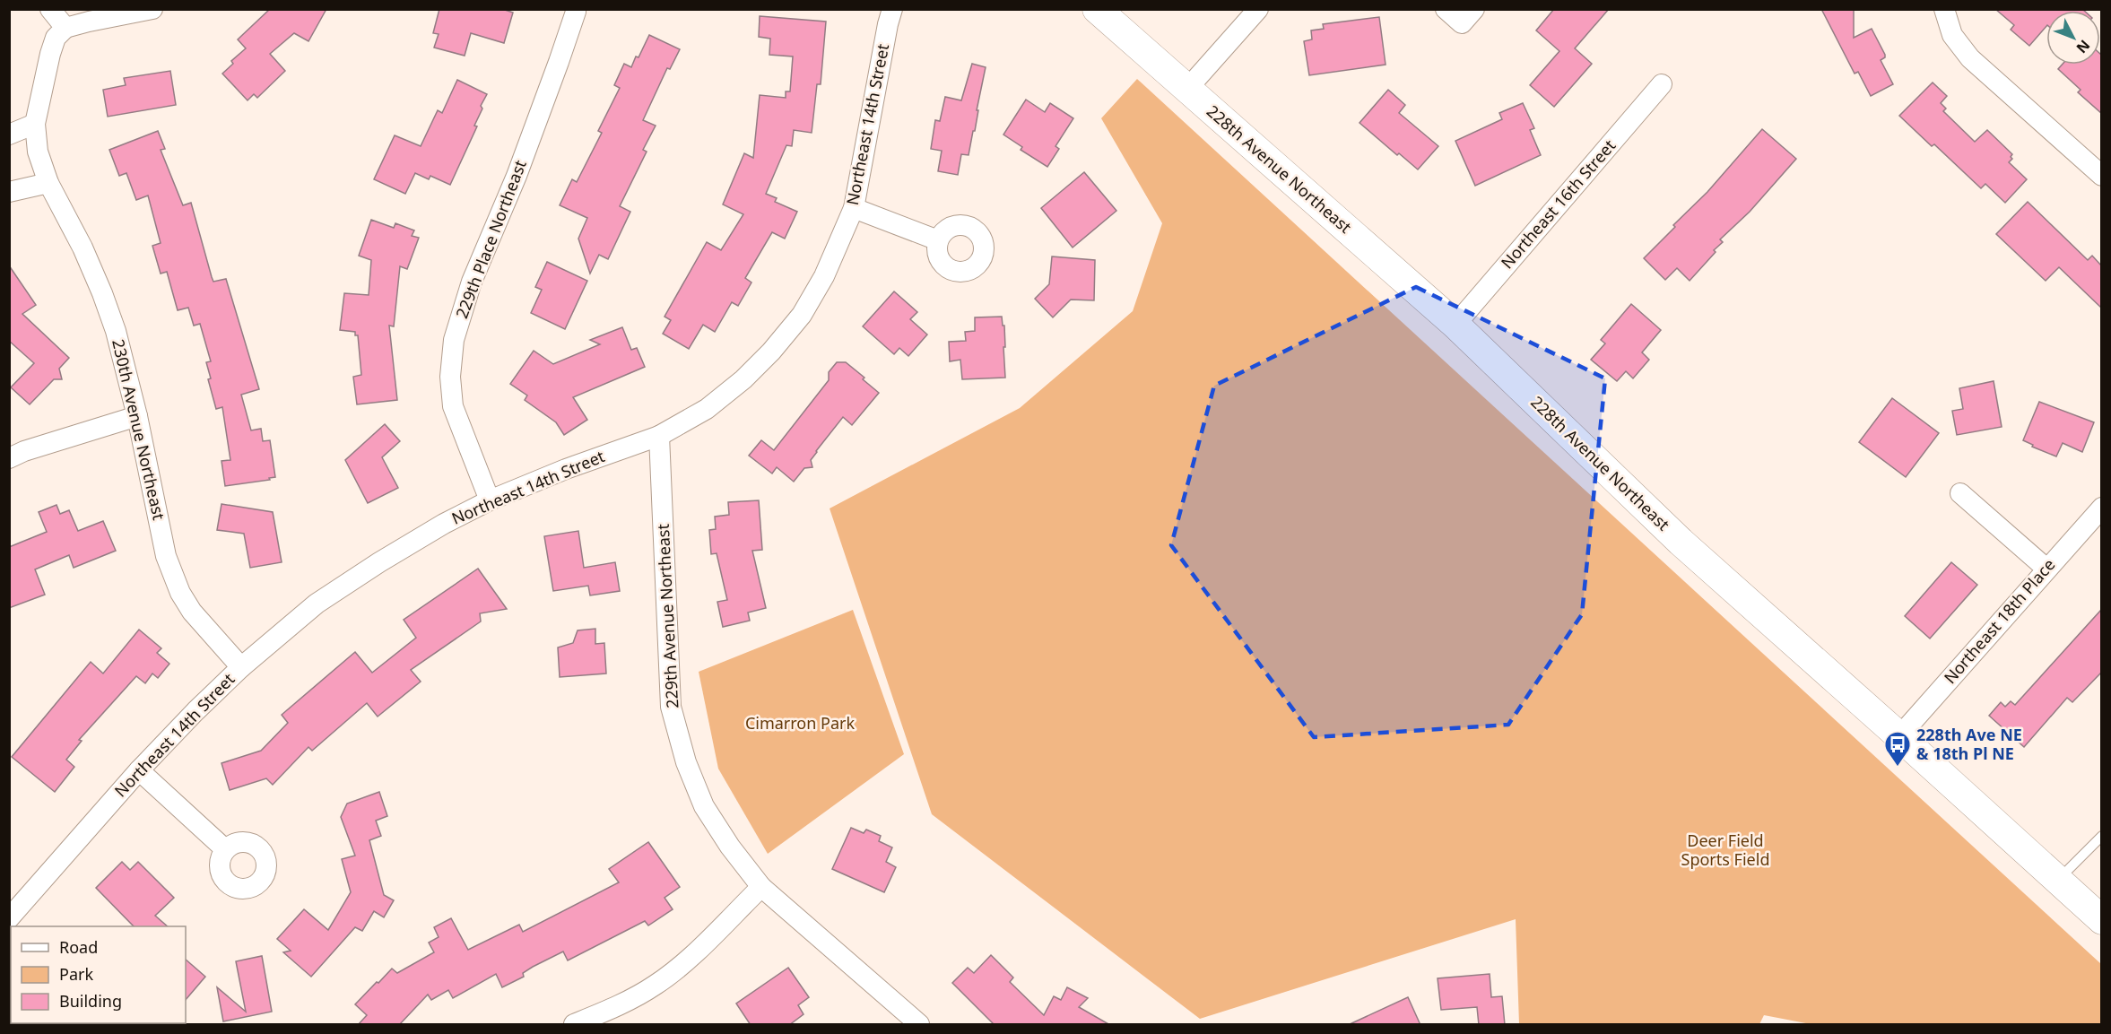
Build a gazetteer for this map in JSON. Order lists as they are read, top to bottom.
{
  "streets": {
    "main road": ["228th Avenue Northeast"],
    "street": [
      "Northeast 14th Street",
      "Northeast 16th Street",
      "229th Place Northeast",
      "230th Avenue Northeast",
      "229th Avenue Northeast",
      "Northeast 18th Place"
    ]
  },
  "crossings": [
    ["Northeast 14th Street", "229th Place Northeast"],
    ["Northeast 14th Street", "230th Avenue Northeast"],
    ["Northeast 14th Street", "229th Avenue Northeast"],
    ["228th Avenue Northeast", "Northeast 16th Street"],
    ["228th Avenue Northeast", "Northeast 18th Place"]
  ],
  "parks": ["Cimarron Park", "Deer Field Sports Field"],
  "places": {
    "bus stop": ["228th Ave NE & 18th Pl NE"]
  },
  "legend": ["Road", "Park", "Building"],
  "north": "bottom right"
}
